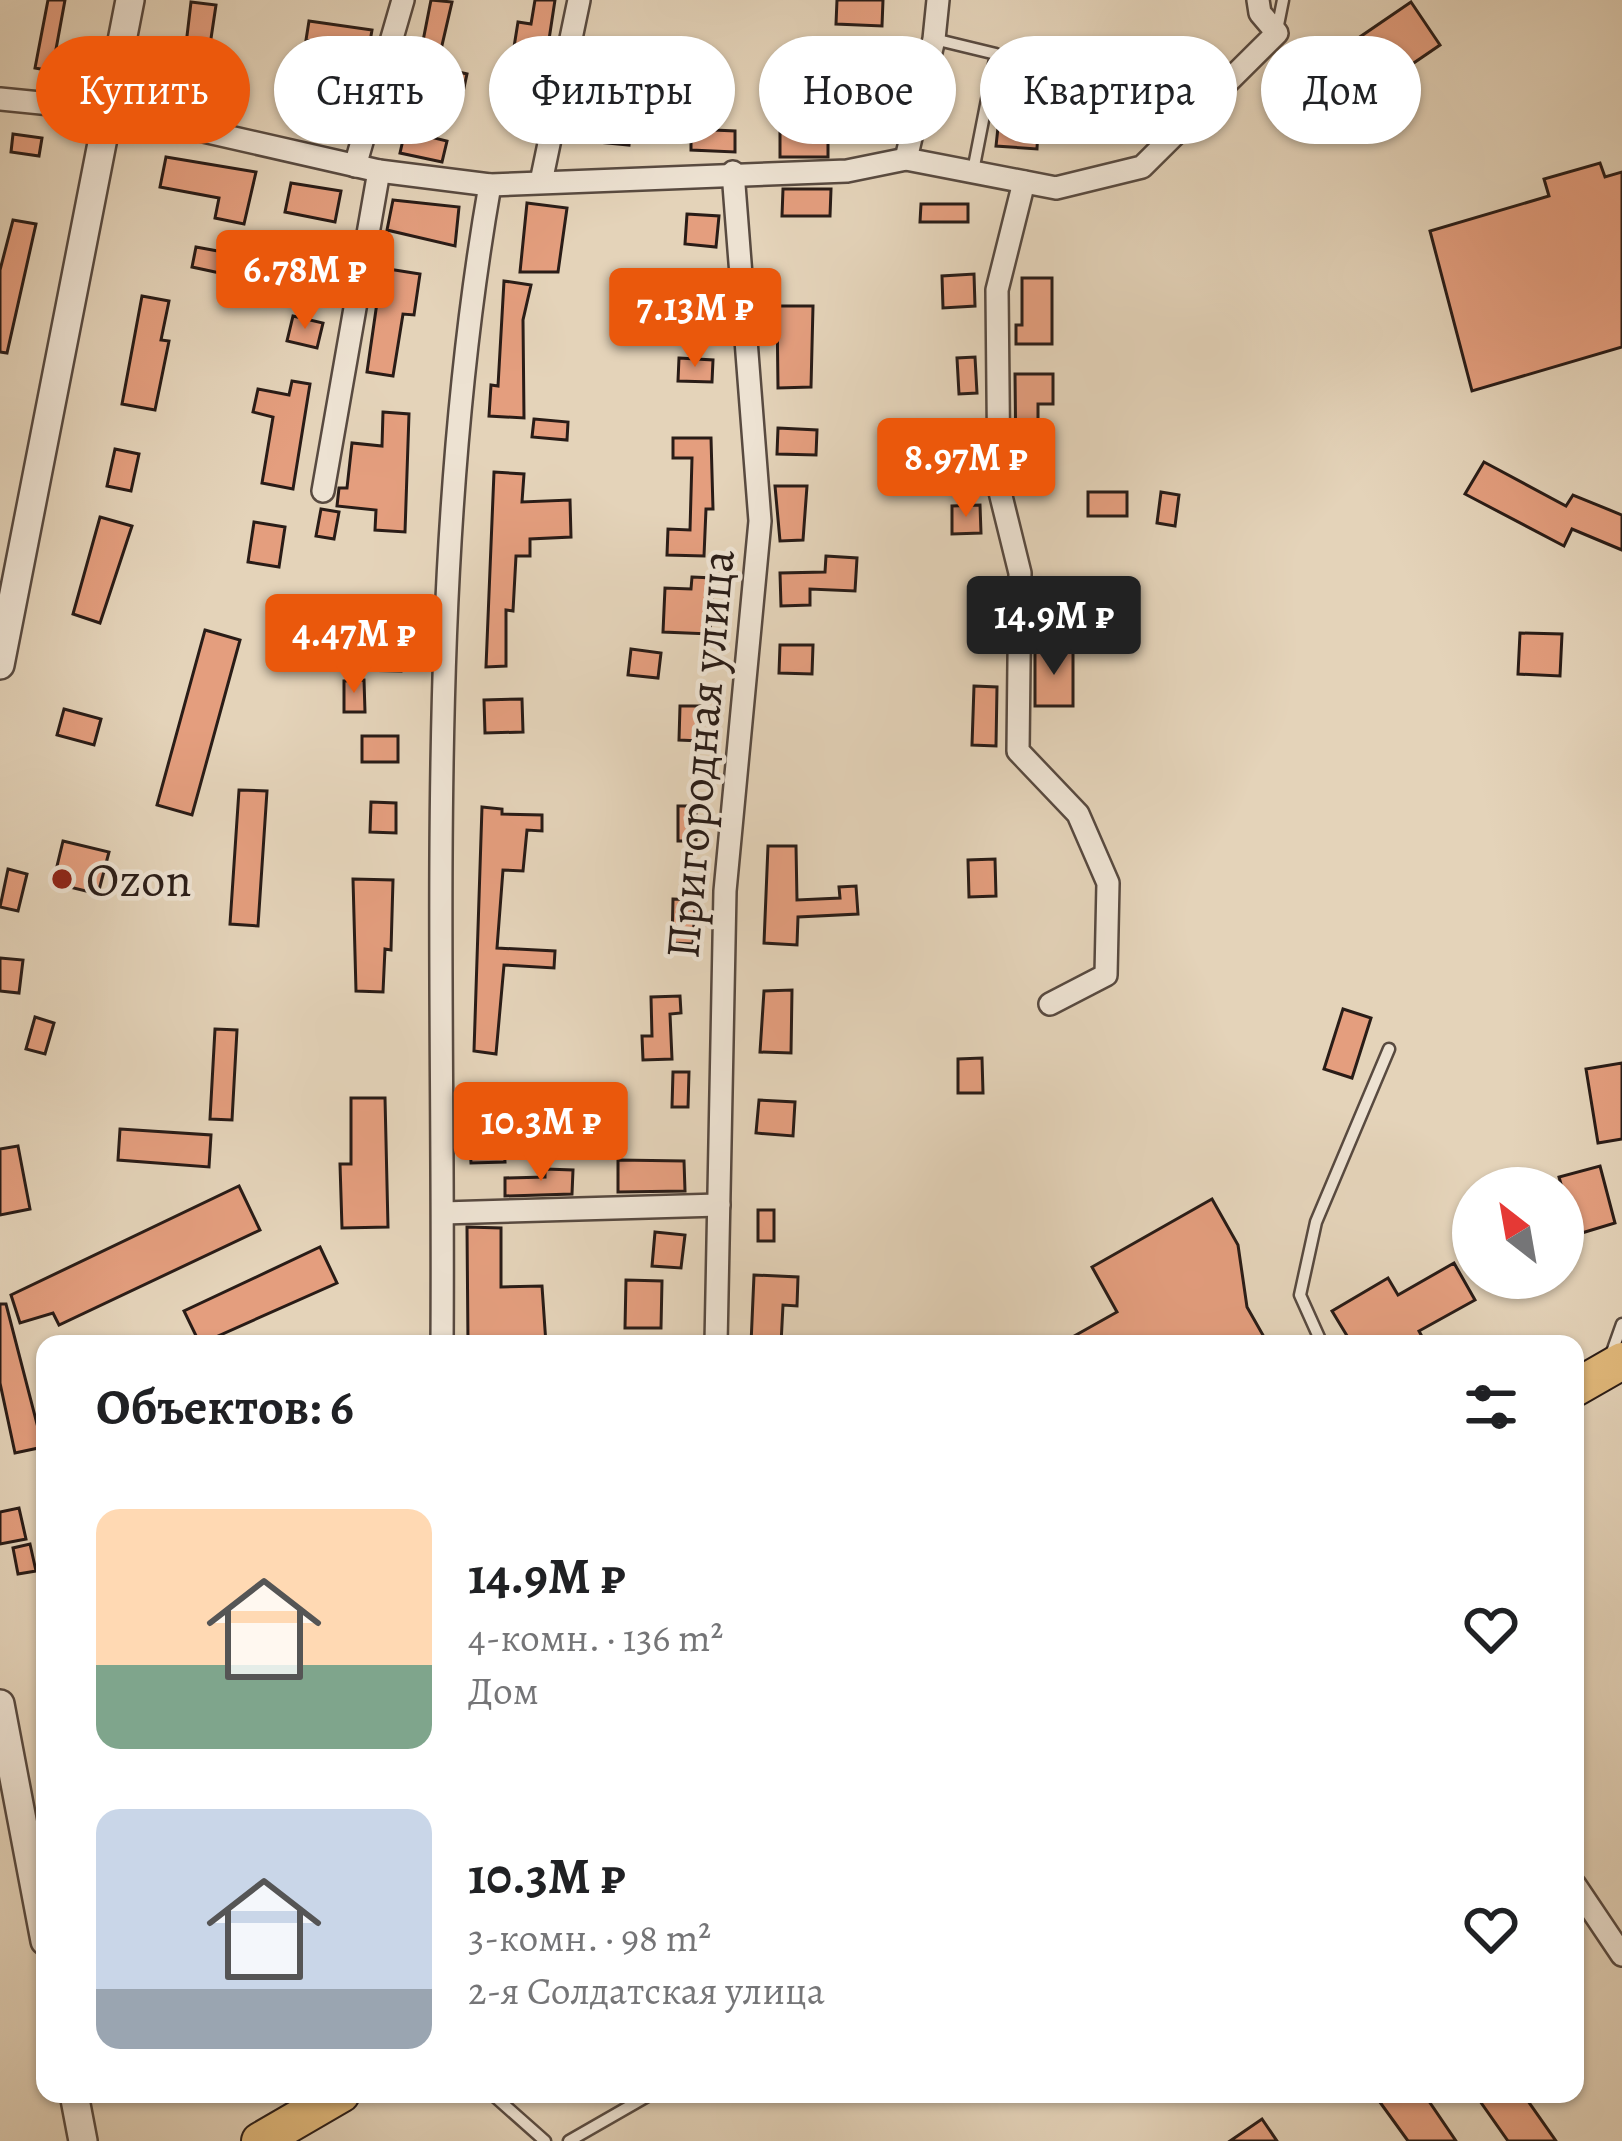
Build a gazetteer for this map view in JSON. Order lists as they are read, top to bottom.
{
  "streets": {
    "street": ["Пригородная улица"]
  },
  "places": ["Ozon"],
  "north": "top left",
  "page": {
    "chip": [
      "Купить",
      "Снять",
      "Фильтры",
      "Новое",
      "Квартира",
      "Дом"
    ],
    "price": [
      "6.78M ₽",
      "7.13M ₽",
      "8.97M ₽",
      "14.9M ₽",
      "4.47M ₽",
      "10.3M ₽"
    ],
    "heading": "Объектов: 6",
    "list": [
      {
        "name": "14.9M ₽",
        "note": "4-комн. · 136 m² · Дом"
      },
      {
        "name": "10.3M ₽",
        "note": "3-комн. · 98 m² · 2-я Солдатская улица"
      }
    ]
  }
}
